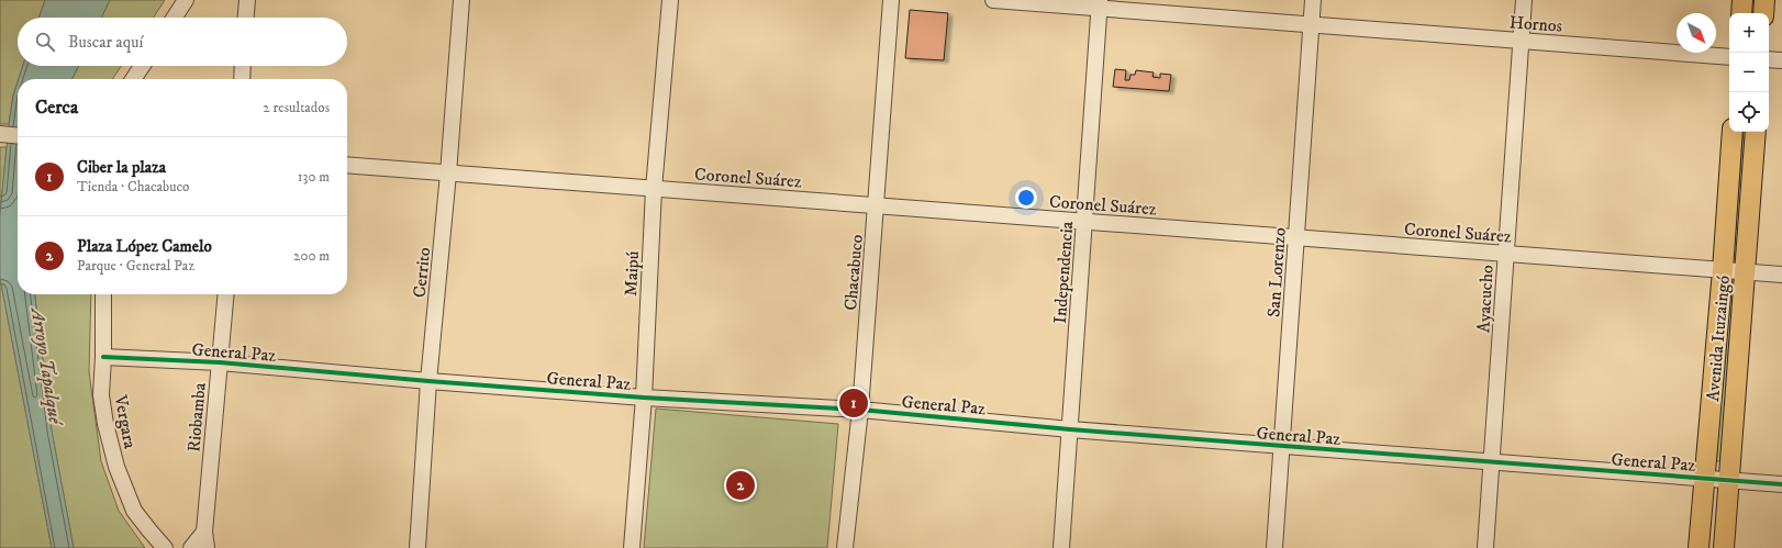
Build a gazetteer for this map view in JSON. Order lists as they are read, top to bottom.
{
  "streets": {
    "main road": ["Avenida Ituzaingó"],
    "street": [
      "Hornos",
      "Coronel Suárez",
      "Cerrito",
      "Chacabuco",
      "Independencia",
      "San Lorenzo",
      "Maipú",
      "Ayacucho",
      "General Paz",
      "Riobamba",
      "Vergara"
    ]
  },
  "crossings": [
    ["Hornos", "Independencia"],
    ["Hornos", "San Lorenzo"],
    ["Hornos", "Ayacucho"],
    ["Coronel Suárez", "Cerrito"],
    ["Coronel Suárez", "Chacabuco"],
    ["Coronel Suárez", "Independencia"],
    ["Coronel Suárez", "San Lorenzo"],
    ["Coronel Suárez", "Maipú"],
    ["Coronel Suárez", "Ayacucho"],
    ["Coronel Suárez", "Avenida Ituzaingó"],
    ["Cerrito", "General Paz"],
    ["Chacabuco", "General Paz"],
    ["Independencia", "General Paz"],
    ["San Lorenzo", "General Paz"],
    ["Maipú", "General Paz"],
    ["Ayacucho", "General Paz"],
    ["Avenida Ituzaingó", "General Paz"],
    ["General Paz", "Riobamba"],
    ["General Paz", "Vergara"]
  ],
  "water": ["Arroyo Tapalqué"],
  "north": "bottom right",
  "page": {
    "map_buttons": ["+", "−"],
    "search": "Buscar aquí",
    "heading": ["Cerca", "2 resultados"],
    "list": [
      {
        "mark": "1",
        "name": "Ciber la plaza",
        "note": "Tienda · Chacabuco",
        "value": "130 m"
      },
      {
        "mark": "2",
        "name": "Plaza López Camelo",
        "note": "Parque · General Paz",
        "value": "200 m"
      }
    ],
    "pins": ["1", "2"]
  }
}
